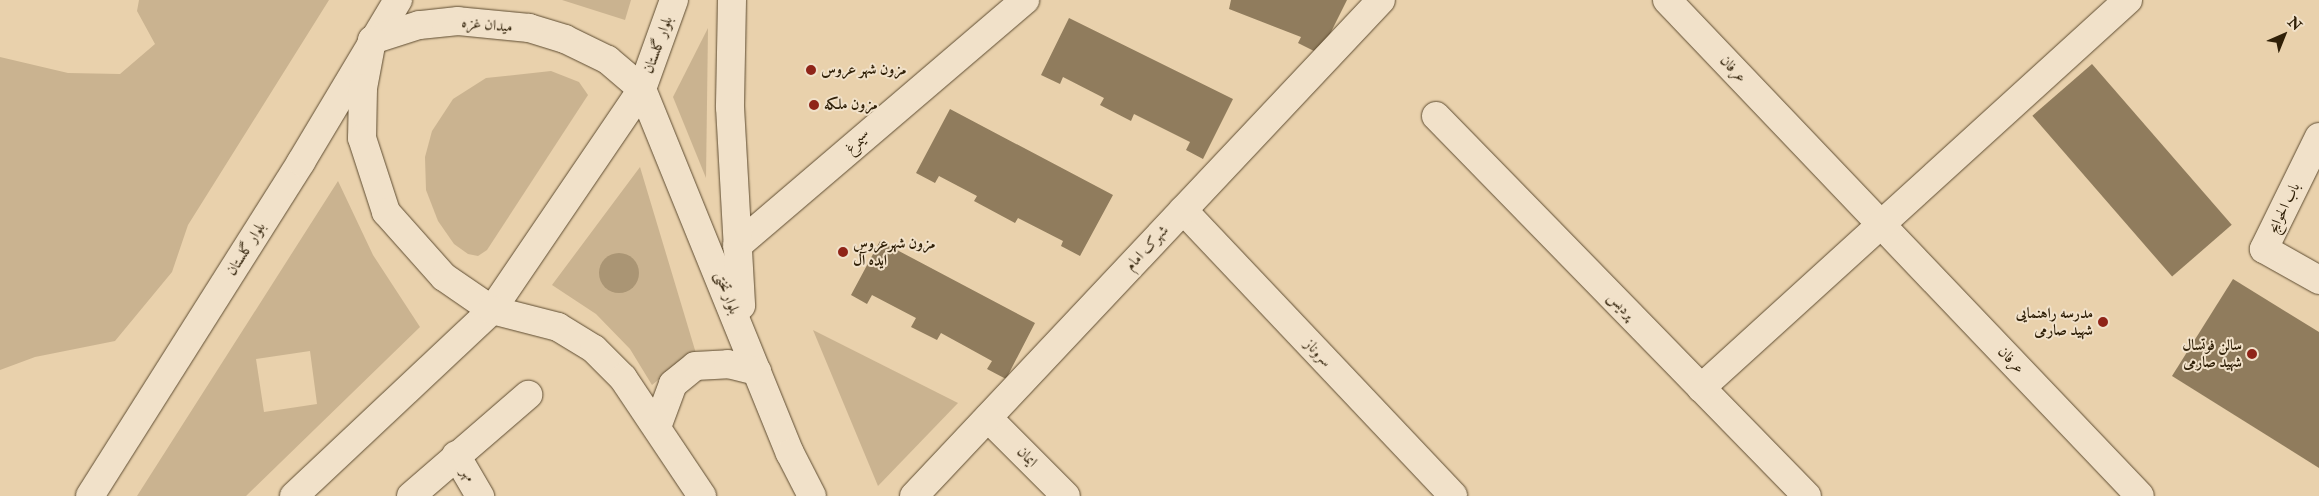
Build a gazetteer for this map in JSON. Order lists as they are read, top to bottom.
{
  "streets": {
    "street": [
      "میدان غزه",
      "بلوار گلستان",
      "عرفان",
      "سیمرغ",
      "باب الحوایج",
      "شهرک امام",
      "بلوار تختی",
      "پردیس",
      "سروناز",
      "ایمان",
      "مهر"
    ]
  },
  "crossings": [
    ["میدان غزه", "بلوار گلستان"],
    ["میدان غزه", "بلوار تختی"],
    ["بلوار گلستان", "بلوار تختی"],
    ["شهرک امام", "سروناز"],
    ["شهرک امام", "ایمان"]
  ],
  "places": [
    "مزون شهر عروس",
    "مزون ملکه",
    "مزون شهرعروس ایده آل",
    "مدرسه راهنمایی شهید صارمی",
    "سالن فوتسال شهید صارمی"
  ],
  "north": "top right"
}
